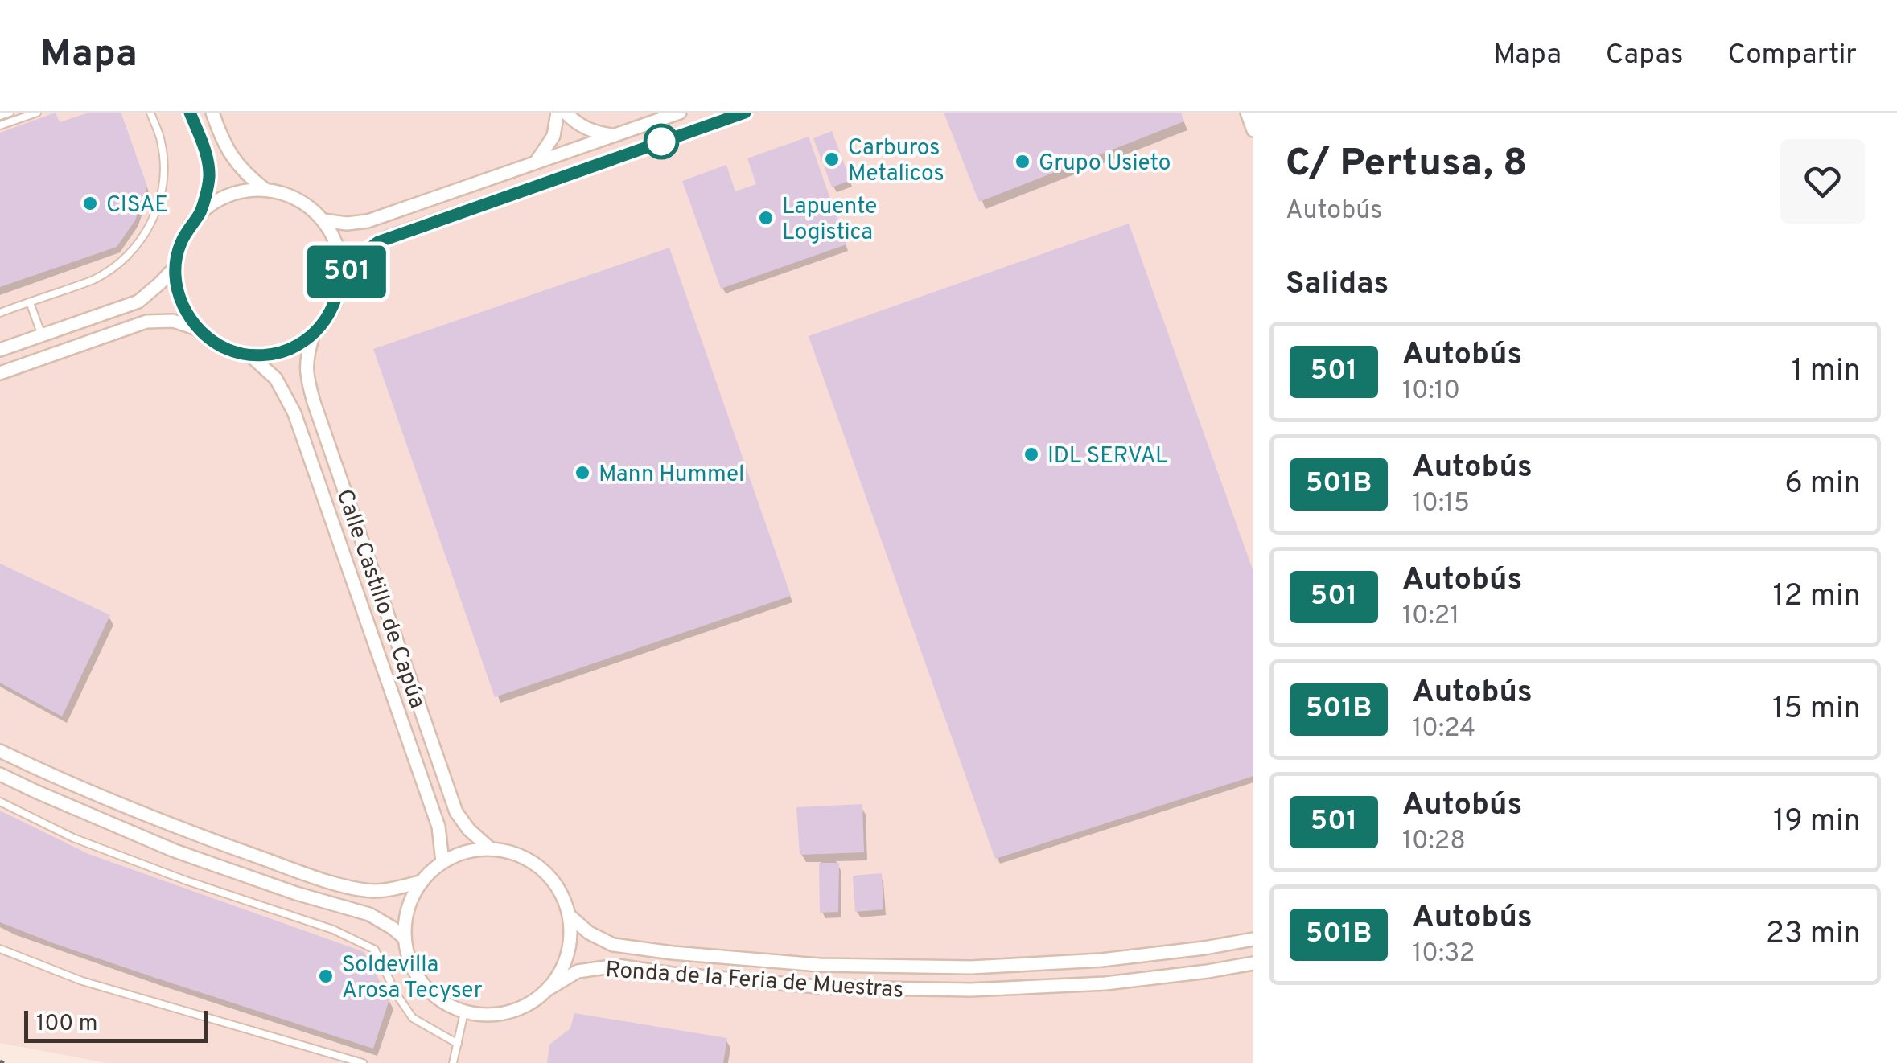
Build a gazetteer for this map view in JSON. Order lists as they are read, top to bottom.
{
  "streets": {
    "street": ["Calle Castillo de Capúa", "Ronda de la Feria de Muestras"]
  },
  "crossings": [
    ["Calle Castillo de Capúa", "Ronda de la Feria de Muestras"]
  ],
  "places": [
    "Carburos Metalicos",
    "Grupo Usieto",
    "CISAE",
    "Lapuente Logistica",
    "IDL SERVAL",
    "Mann Hummel",
    "Soldevilla Arosa Tecyser"
  ],
  "lines": ["bus line 501"],
  "scale_bar": "100 m",
  "page": {
    "header": "Mapa",
    "nav": ["Mapa", "Capas", "Compartir"],
    "on_map": "501",
    "heading": [
      ["C/ Pertusa, 8", "Autobús"],
      "Salidas"
    ],
    "list": [
      {
        "mark": "501",
        "name": "Autobús",
        "note": "10:10",
        "value": "1 min"
      },
      {
        "mark": "501B",
        "name": "Autobús",
        "note": "10:15",
        "value": "6 min"
      },
      {
        "mark": "501",
        "name": "Autobús",
        "note": "10:21",
        "value": "12 min"
      },
      {
        "mark": "501B",
        "name": "Autobús",
        "note": "10:24",
        "value": "15 min"
      },
      {
        "mark": "501",
        "name": "Autobús",
        "note": "10:28",
        "value": "19 min"
      },
      {
        "mark": "501B",
        "name": "Autobús",
        "note": "10:32",
        "value": "23 min"
      }
    ],
    "scale": "100 m"
  }
}
